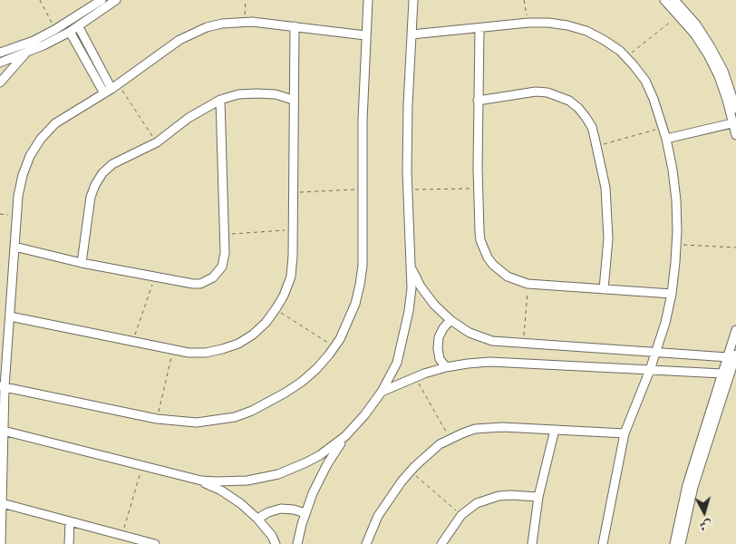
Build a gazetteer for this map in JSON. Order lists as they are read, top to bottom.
{
  "north": "bottom"
}
